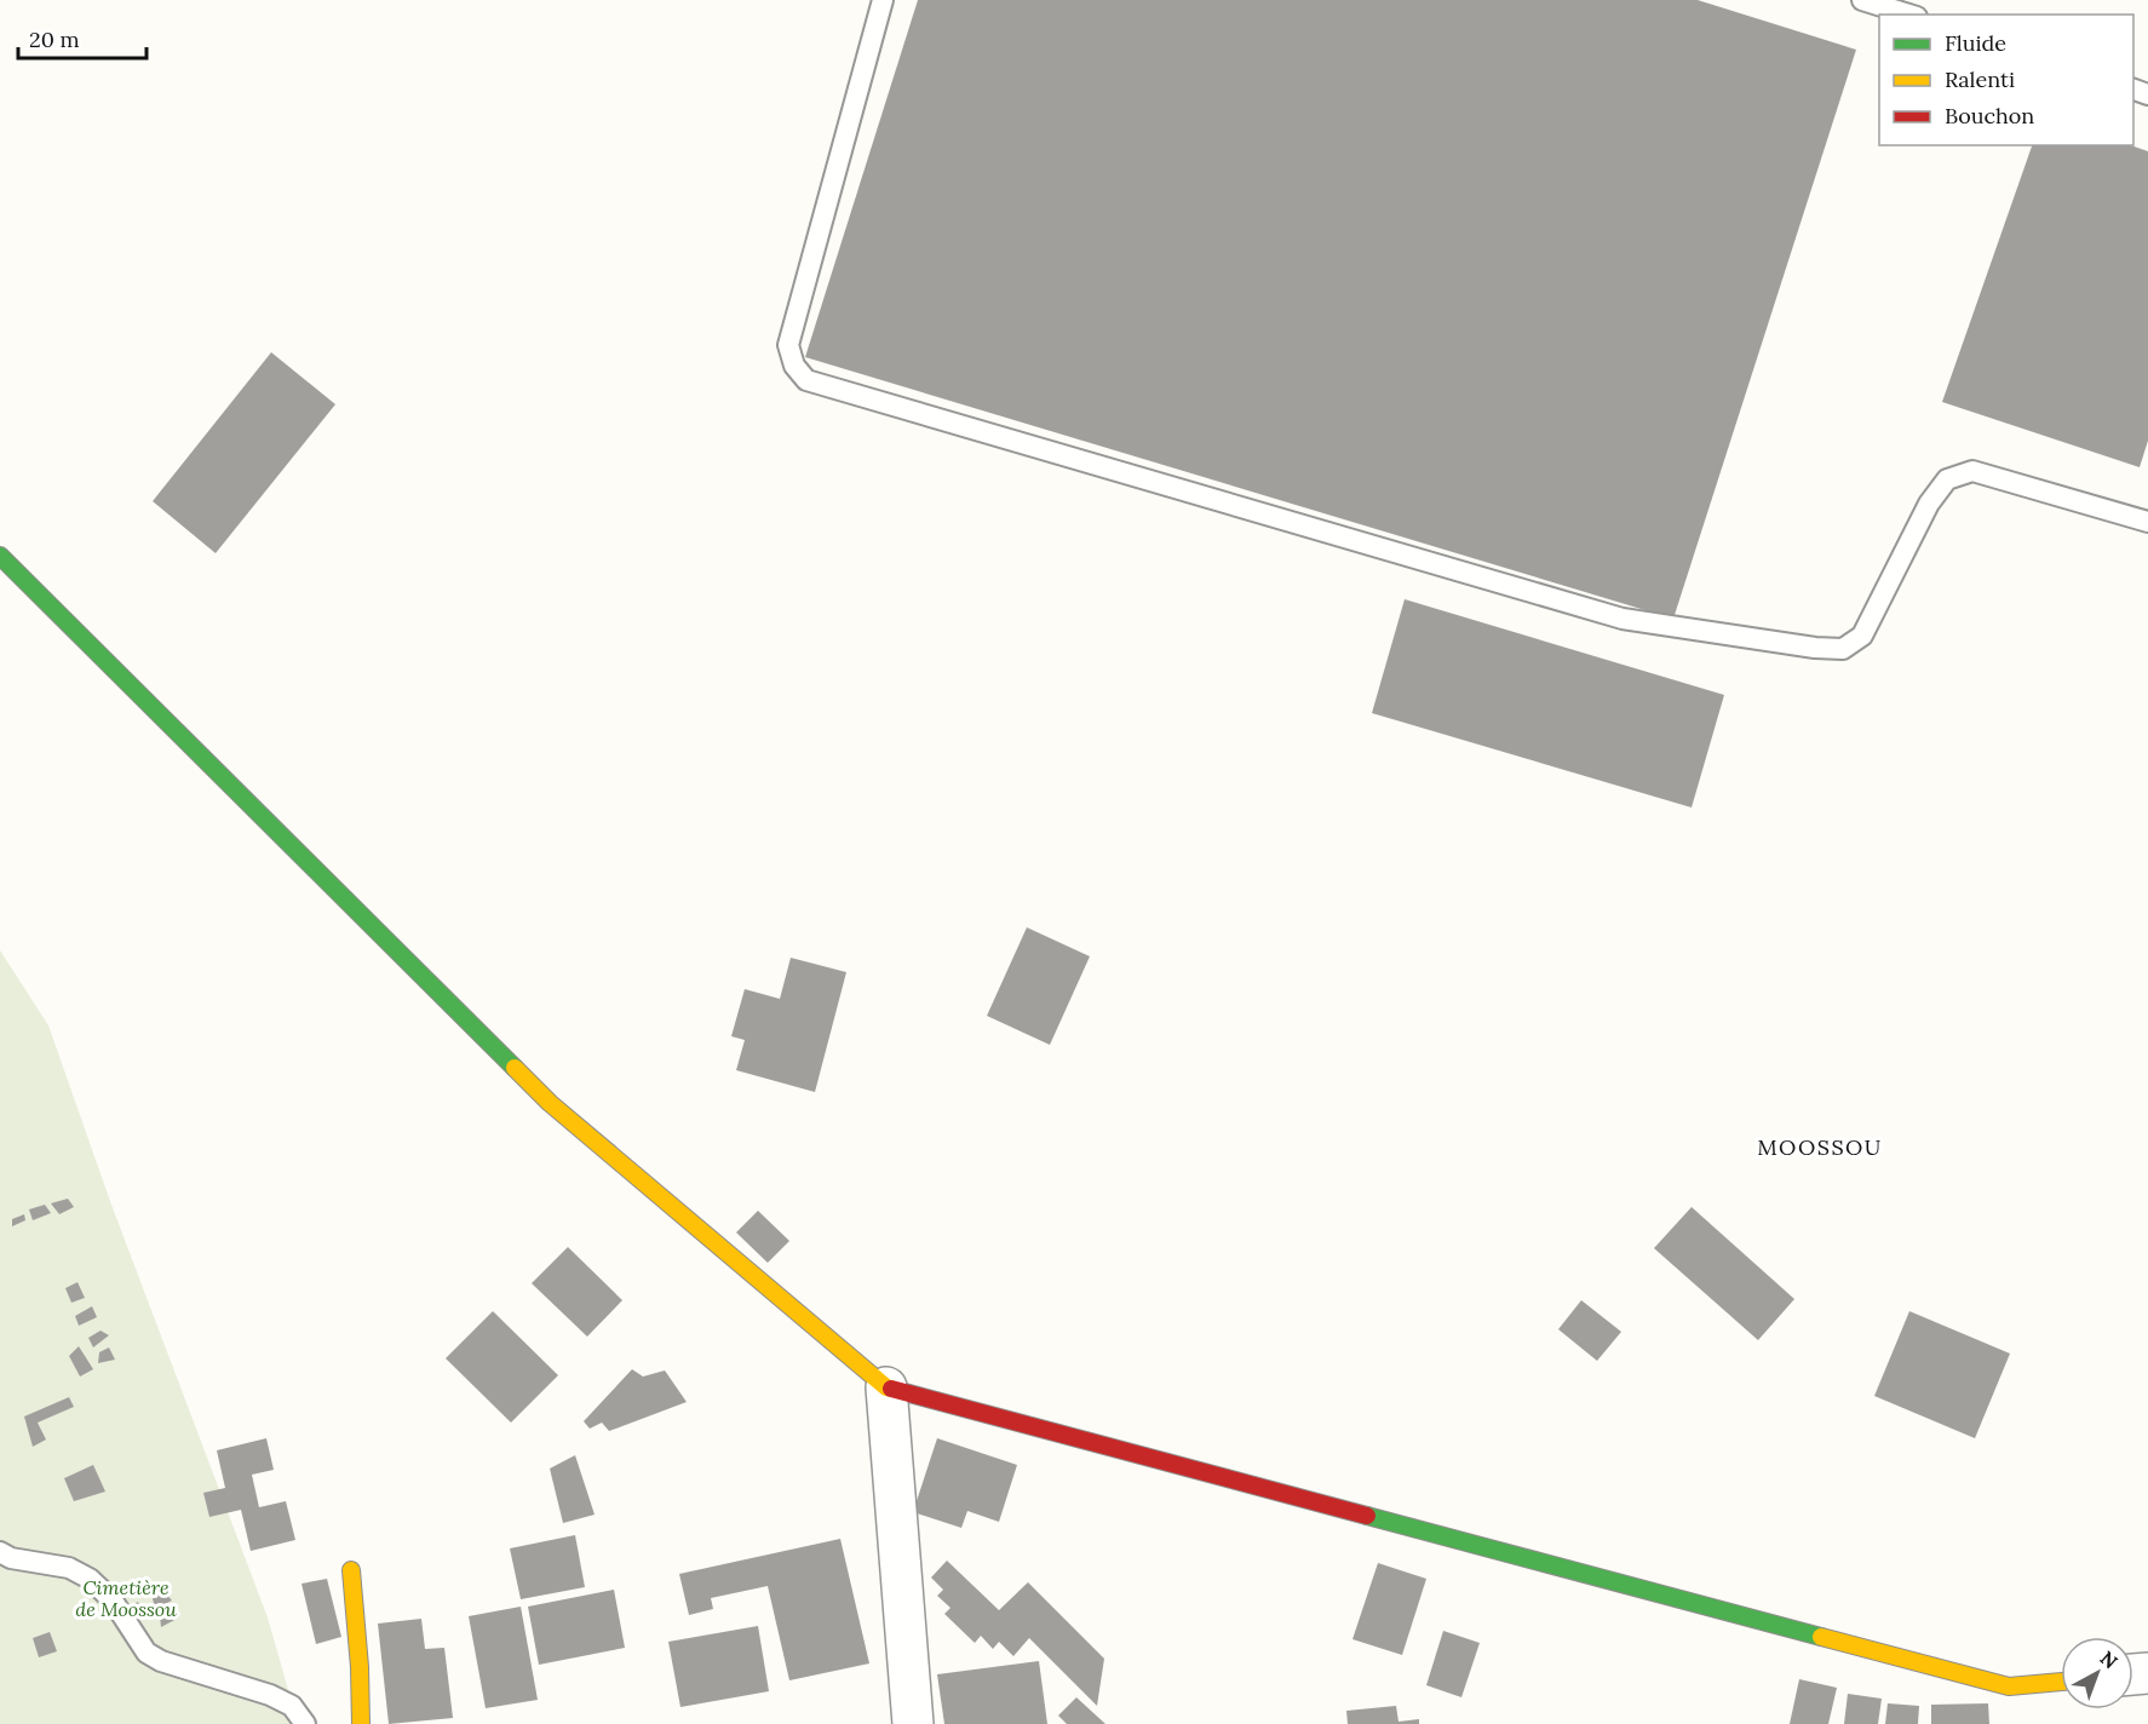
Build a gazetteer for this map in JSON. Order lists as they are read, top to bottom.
{
  "districts": ["MOOSSOU"],
  "parks": ["Cimetière de Moossou"],
  "legend": ["Fluide", "Ralenti", "Bouchon"],
  "scale_bar": "20 m",
  "north": "top right"
}
